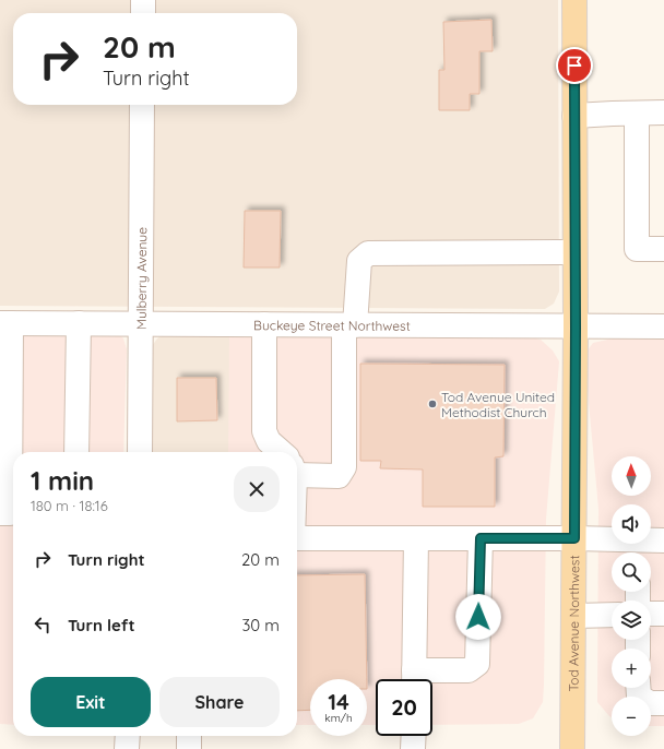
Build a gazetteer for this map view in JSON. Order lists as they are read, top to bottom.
{
  "streets": {
    "main road": ["Tod Avenue Northwest"],
    "street": ["Mulberry Avenue", "Buckeye Street Northwest"]
  },
  "crossings": [
    ["Mulberry Avenue", "Buckeye Street Northwest"],
    ["Buckeye Street Northwest", "Tod Avenue Northwest"]
  ],
  "places": ["Tod Avenue United Methodist Church"],
  "north": "top",
  "page": {
    "turn": ["20 m", "Turn right"],
    "heading": ["1 min", "180 m · 18:16"],
    "map_buttons": ["+", "−"],
    "list": [
      {
        "name": "Turn right",
        "value": "20 m"
      },
      {
        "name": "Turn left",
        "value": "30 m"
      }
    ],
    "buttons": ["Exit", "Share"],
    "speed": "14 km/h",
    "limit": "20"
  }
}
